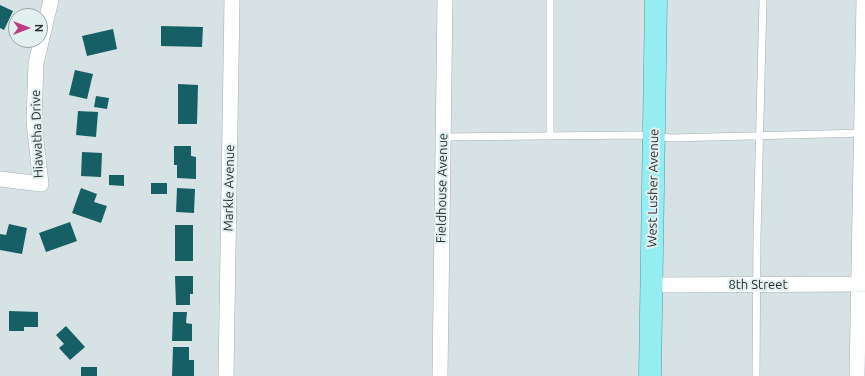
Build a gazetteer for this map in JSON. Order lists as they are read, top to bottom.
{
  "streets": {
    "main road": ["West Lusher Avenue"],
    "street": [
      "Hiawatha Drive",
      "Markle Avenue",
      "Fieldhouse Avenue",
      "8th Street"
    ]
  },
  "crossings": [
    ["West Lusher Avenue", "8th Street"]
  ],
  "north": "right"
}
